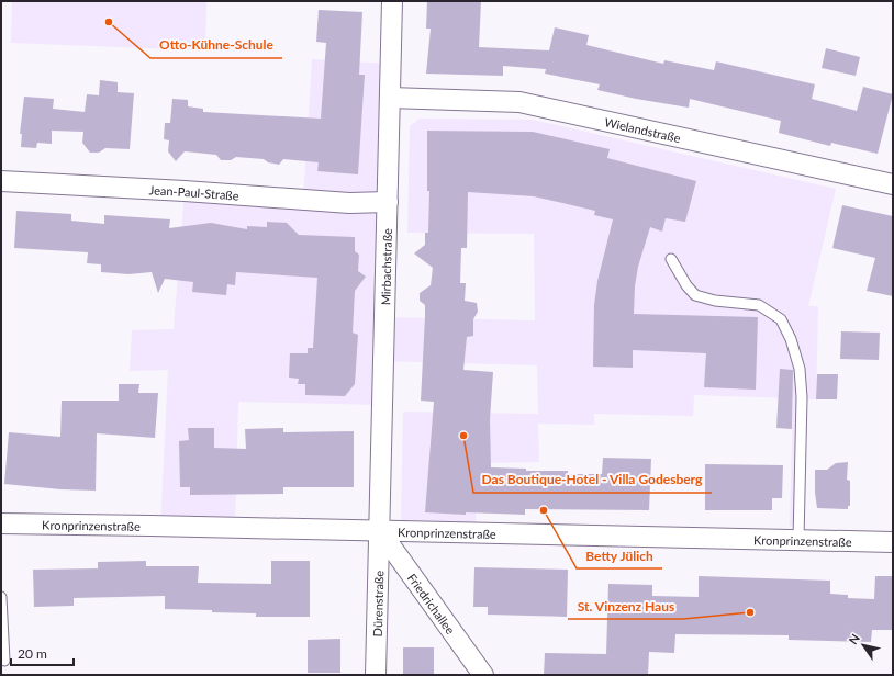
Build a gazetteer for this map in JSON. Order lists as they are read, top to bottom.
{
  "streets": {
    "street": [
      "Wielandstraße",
      "Jean-Paul-Straße",
      "Mirbachstraße",
      "Kronprinzenstraße",
      "Dürenstraße",
      "Friedrichallee"
    ]
  },
  "crossings": [
    ["Wielandstraße", "Mirbachstraße"],
    ["Jean-Paul-Straße", "Mirbachstraße"],
    ["Mirbachstraße", "Kronprinzenstraße"],
    ["Mirbachstraße", "Dürenstraße"],
    ["Mirbachstraße", "Friedrichallee"],
    ["Kronprinzenstraße", "Dürenstraße"],
    ["Kronprinzenstraße", "Friedrichallee"],
    ["Dürenstraße", "Friedrichallee"]
  ],
  "places": [
    "Otto-Kühne-Schule",
    "Das Boutique-Hotel - Villa Godesberg",
    "Betty Jülich",
    "St. Vinzenz Haus"
  ],
  "scale_bar": "20 m",
  "north": "top left"
}
